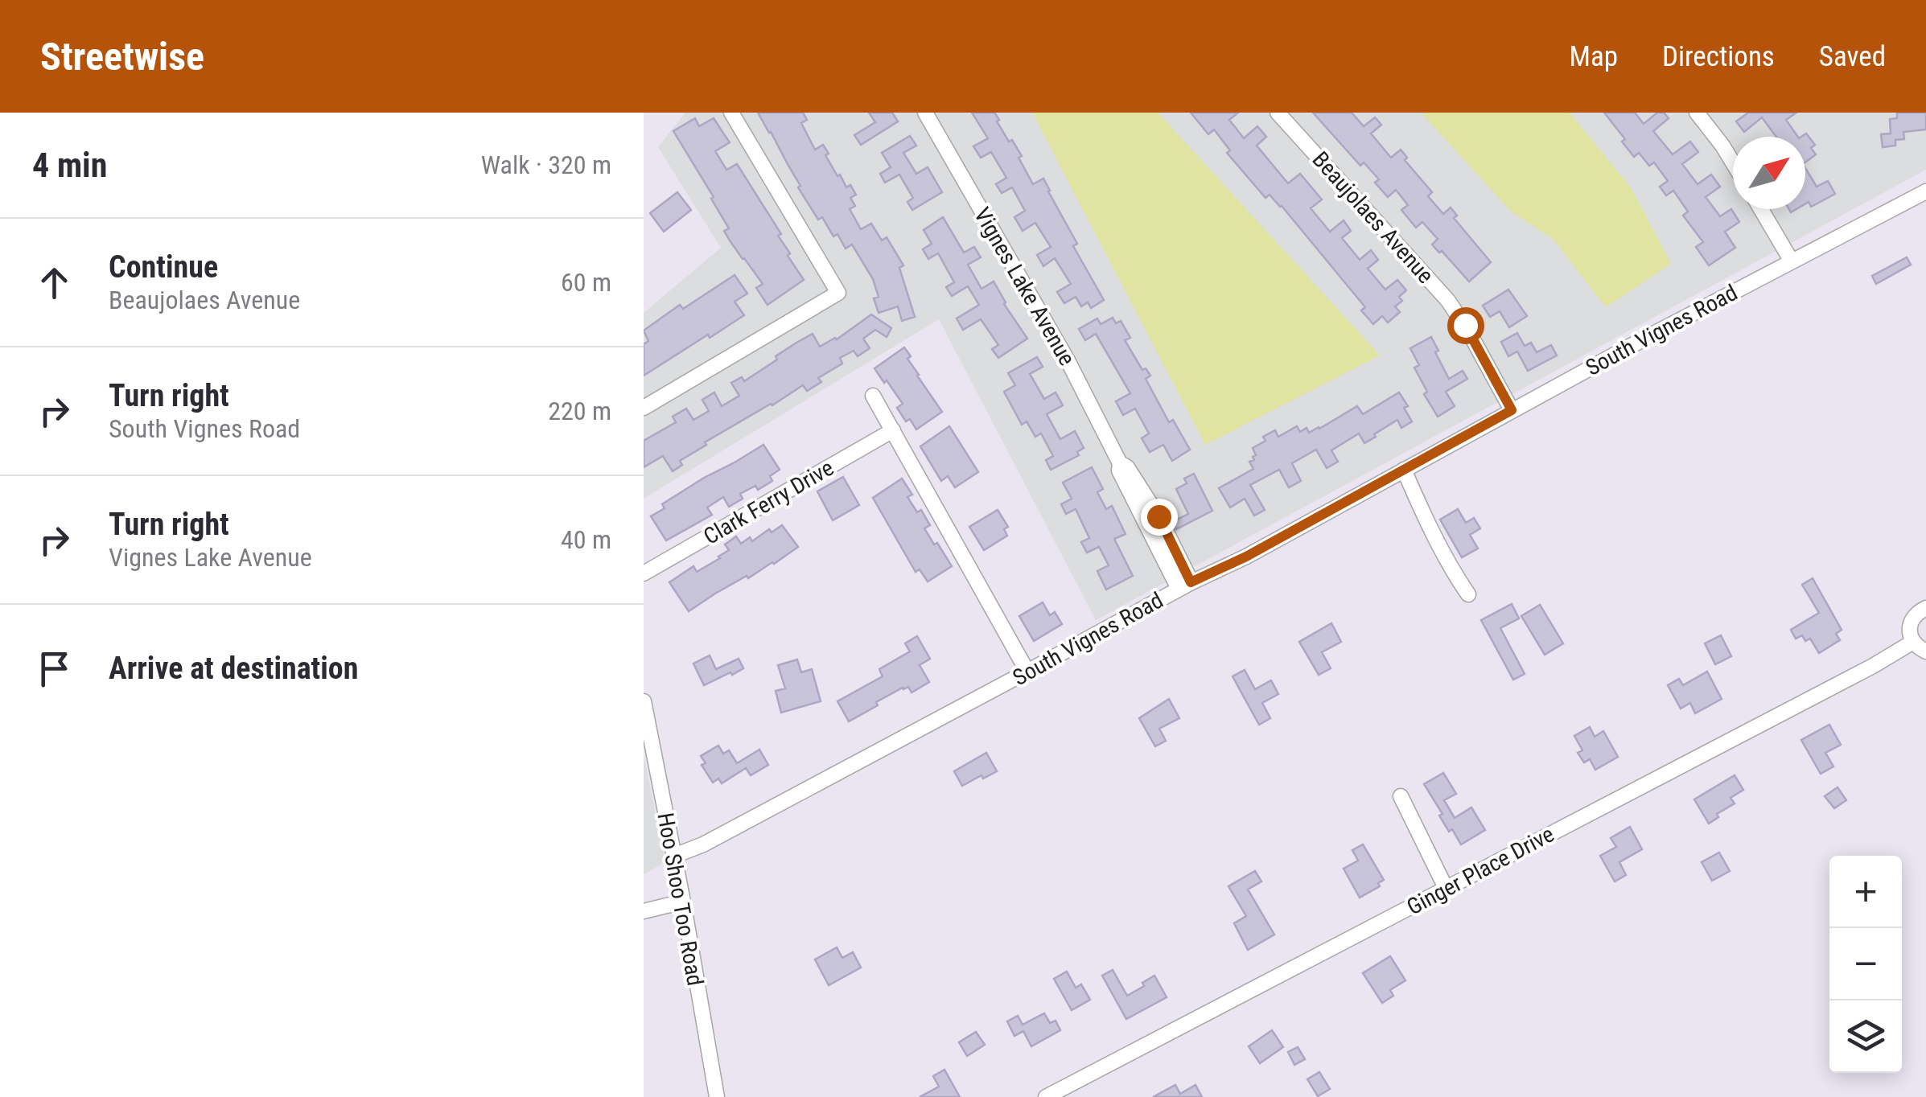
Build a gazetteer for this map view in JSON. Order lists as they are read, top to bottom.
{
  "streets": {
    "street": [
      "Beaujolaes Avenue",
      "Vignes Lake Avenue",
      "South Vignes Road",
      "Clark Ferry Drive",
      "Ginger Place Drive",
      "Hoo Shoo Too Road"
    ]
  },
  "crossings": [
    ["Beaujolaes Avenue", "South Vignes Road"],
    ["Vignes Lake Avenue", "South Vignes Road"],
    ["South Vignes Road", "Hoo Shoo Too Road"]
  ],
  "north": "top right",
  "page": {
    "header": "Streetwise",
    "nav": ["Map", "Directions", "Saved"],
    "heading": ["4 min", "Walk · 320 m"],
    "list": [
      ["Continue", "Beaujolaes Avenue", "60 m"],
      ["Turn right", "South Vignes Road", "220 m"],
      ["Turn right", "Vignes Lake Avenue", "40 m"],
      "Arrive at destination"
    ],
    "map_buttons": ["+", "−"]
  }
}
